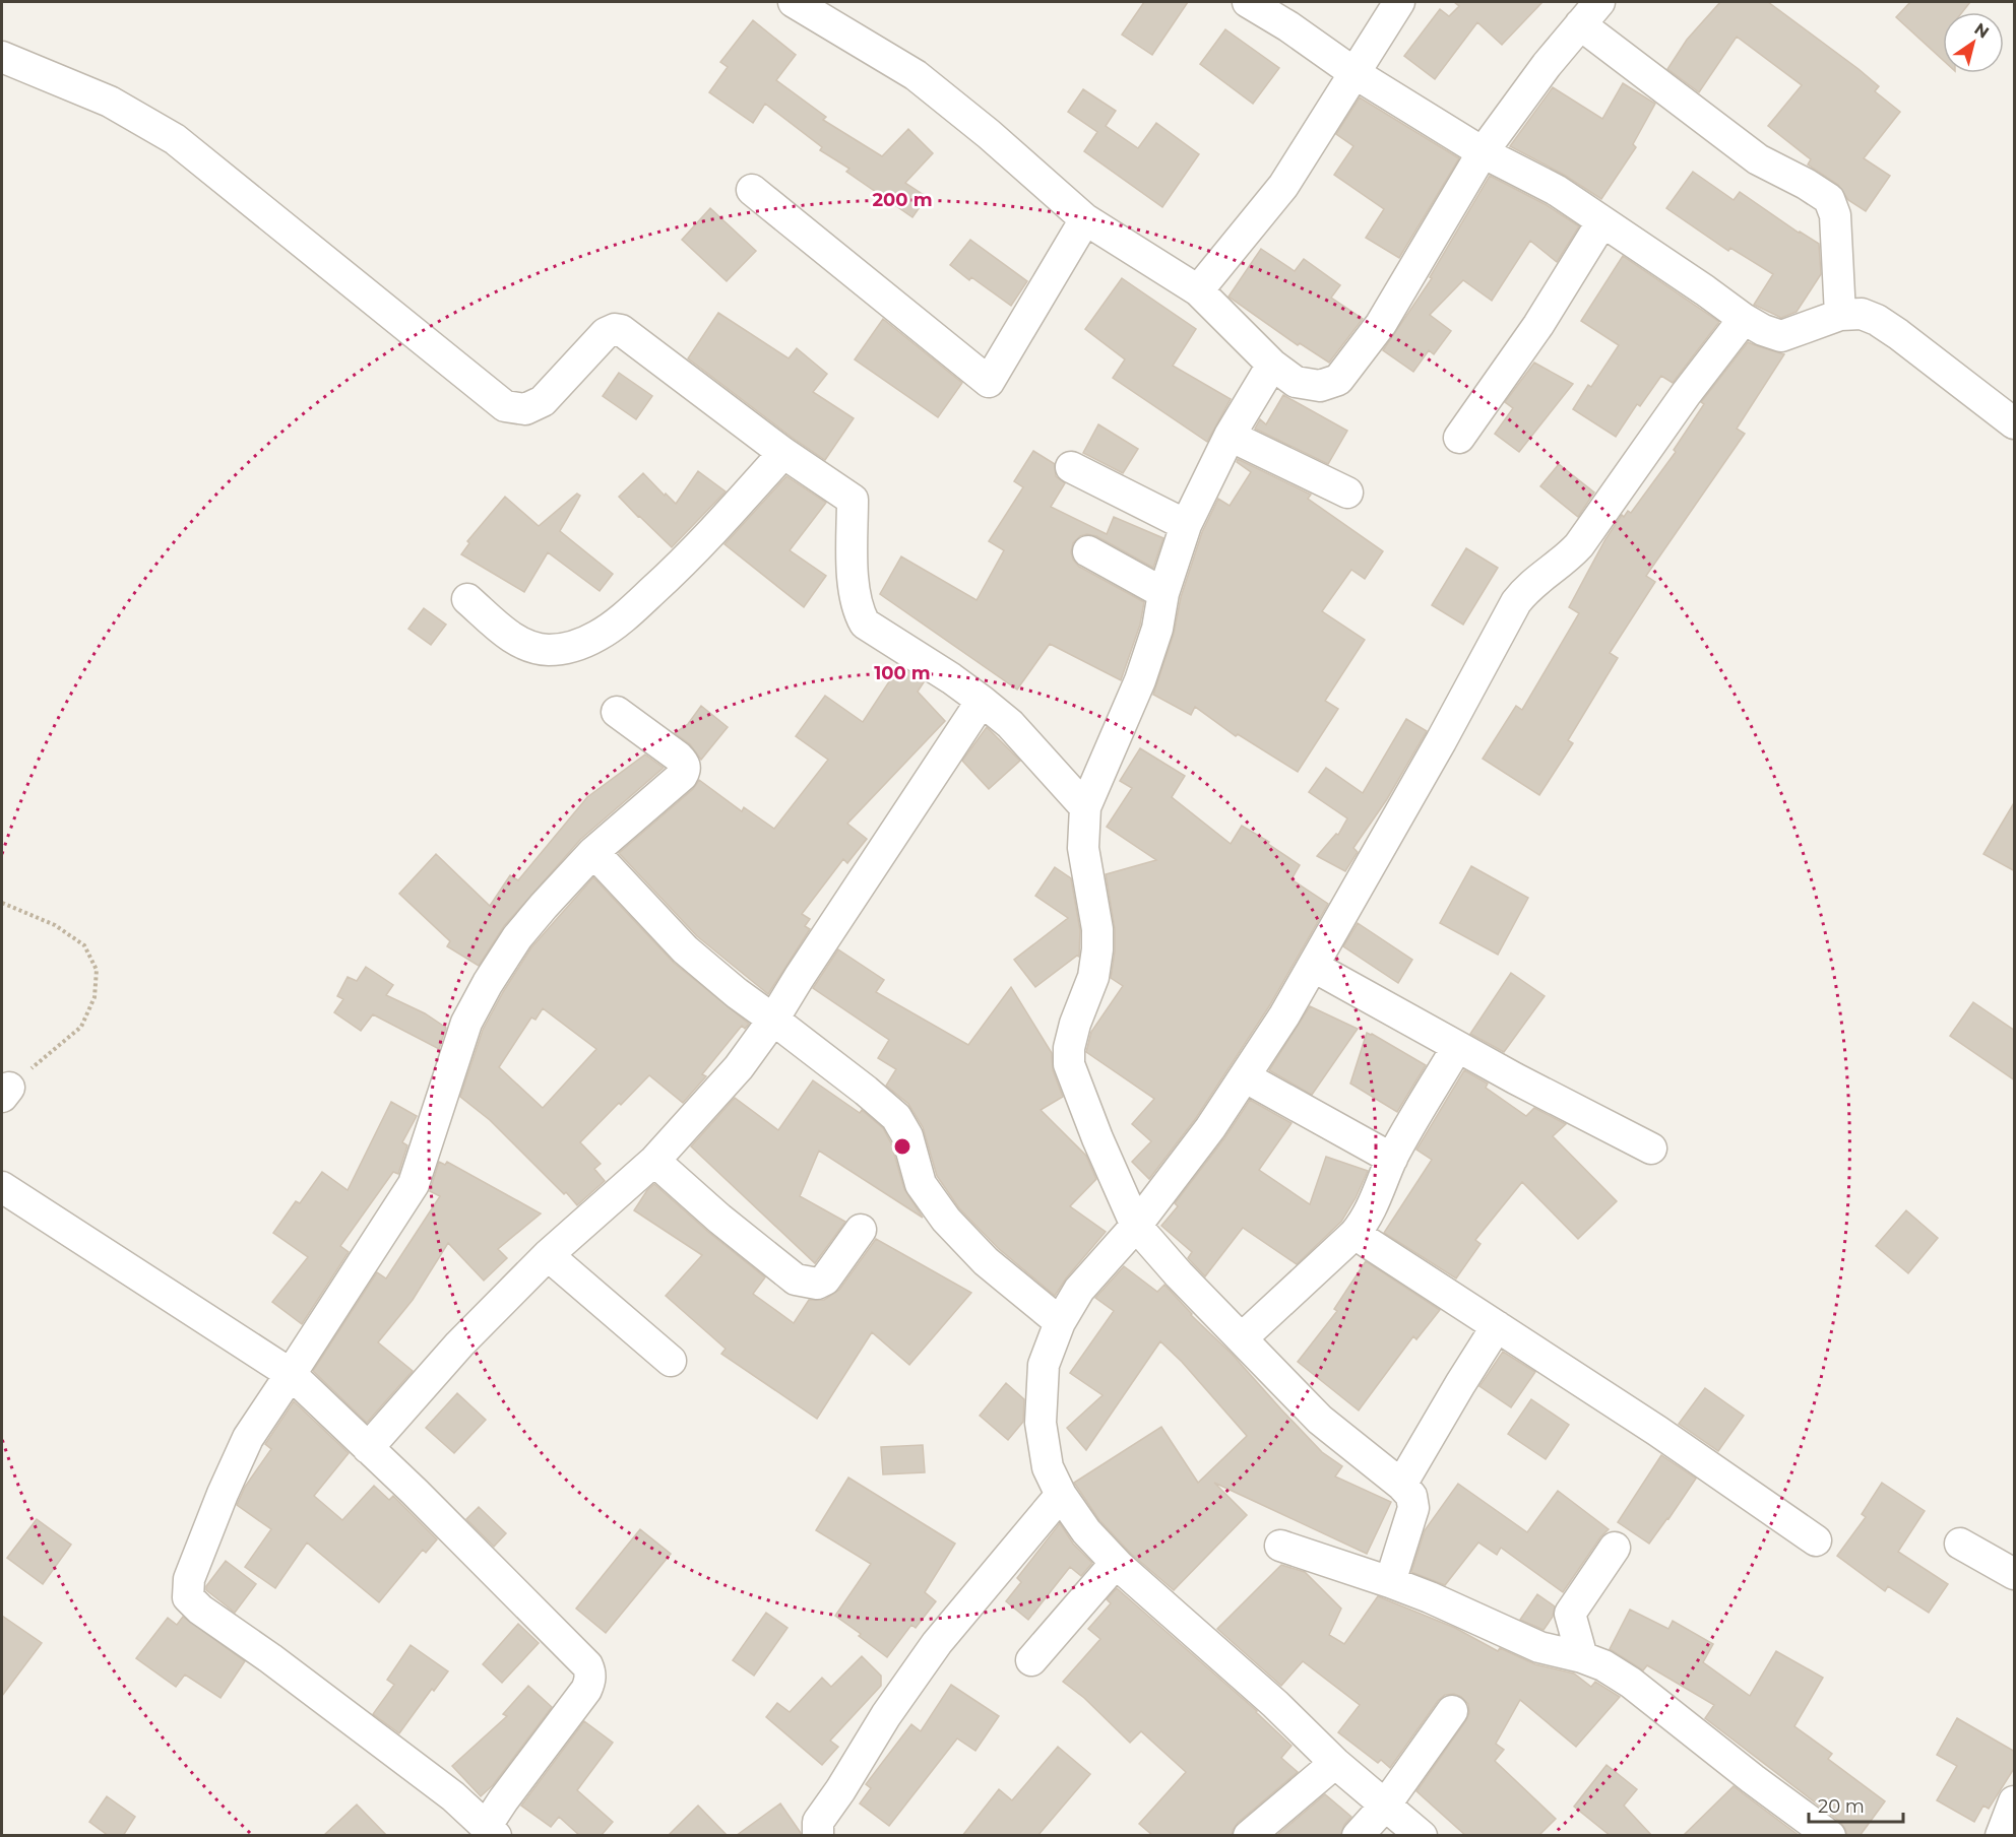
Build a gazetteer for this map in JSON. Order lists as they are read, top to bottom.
{
  "scale_bar": "20 m",
  "north": "top right",
  "rings": ["200 m", "100 m"]
}
